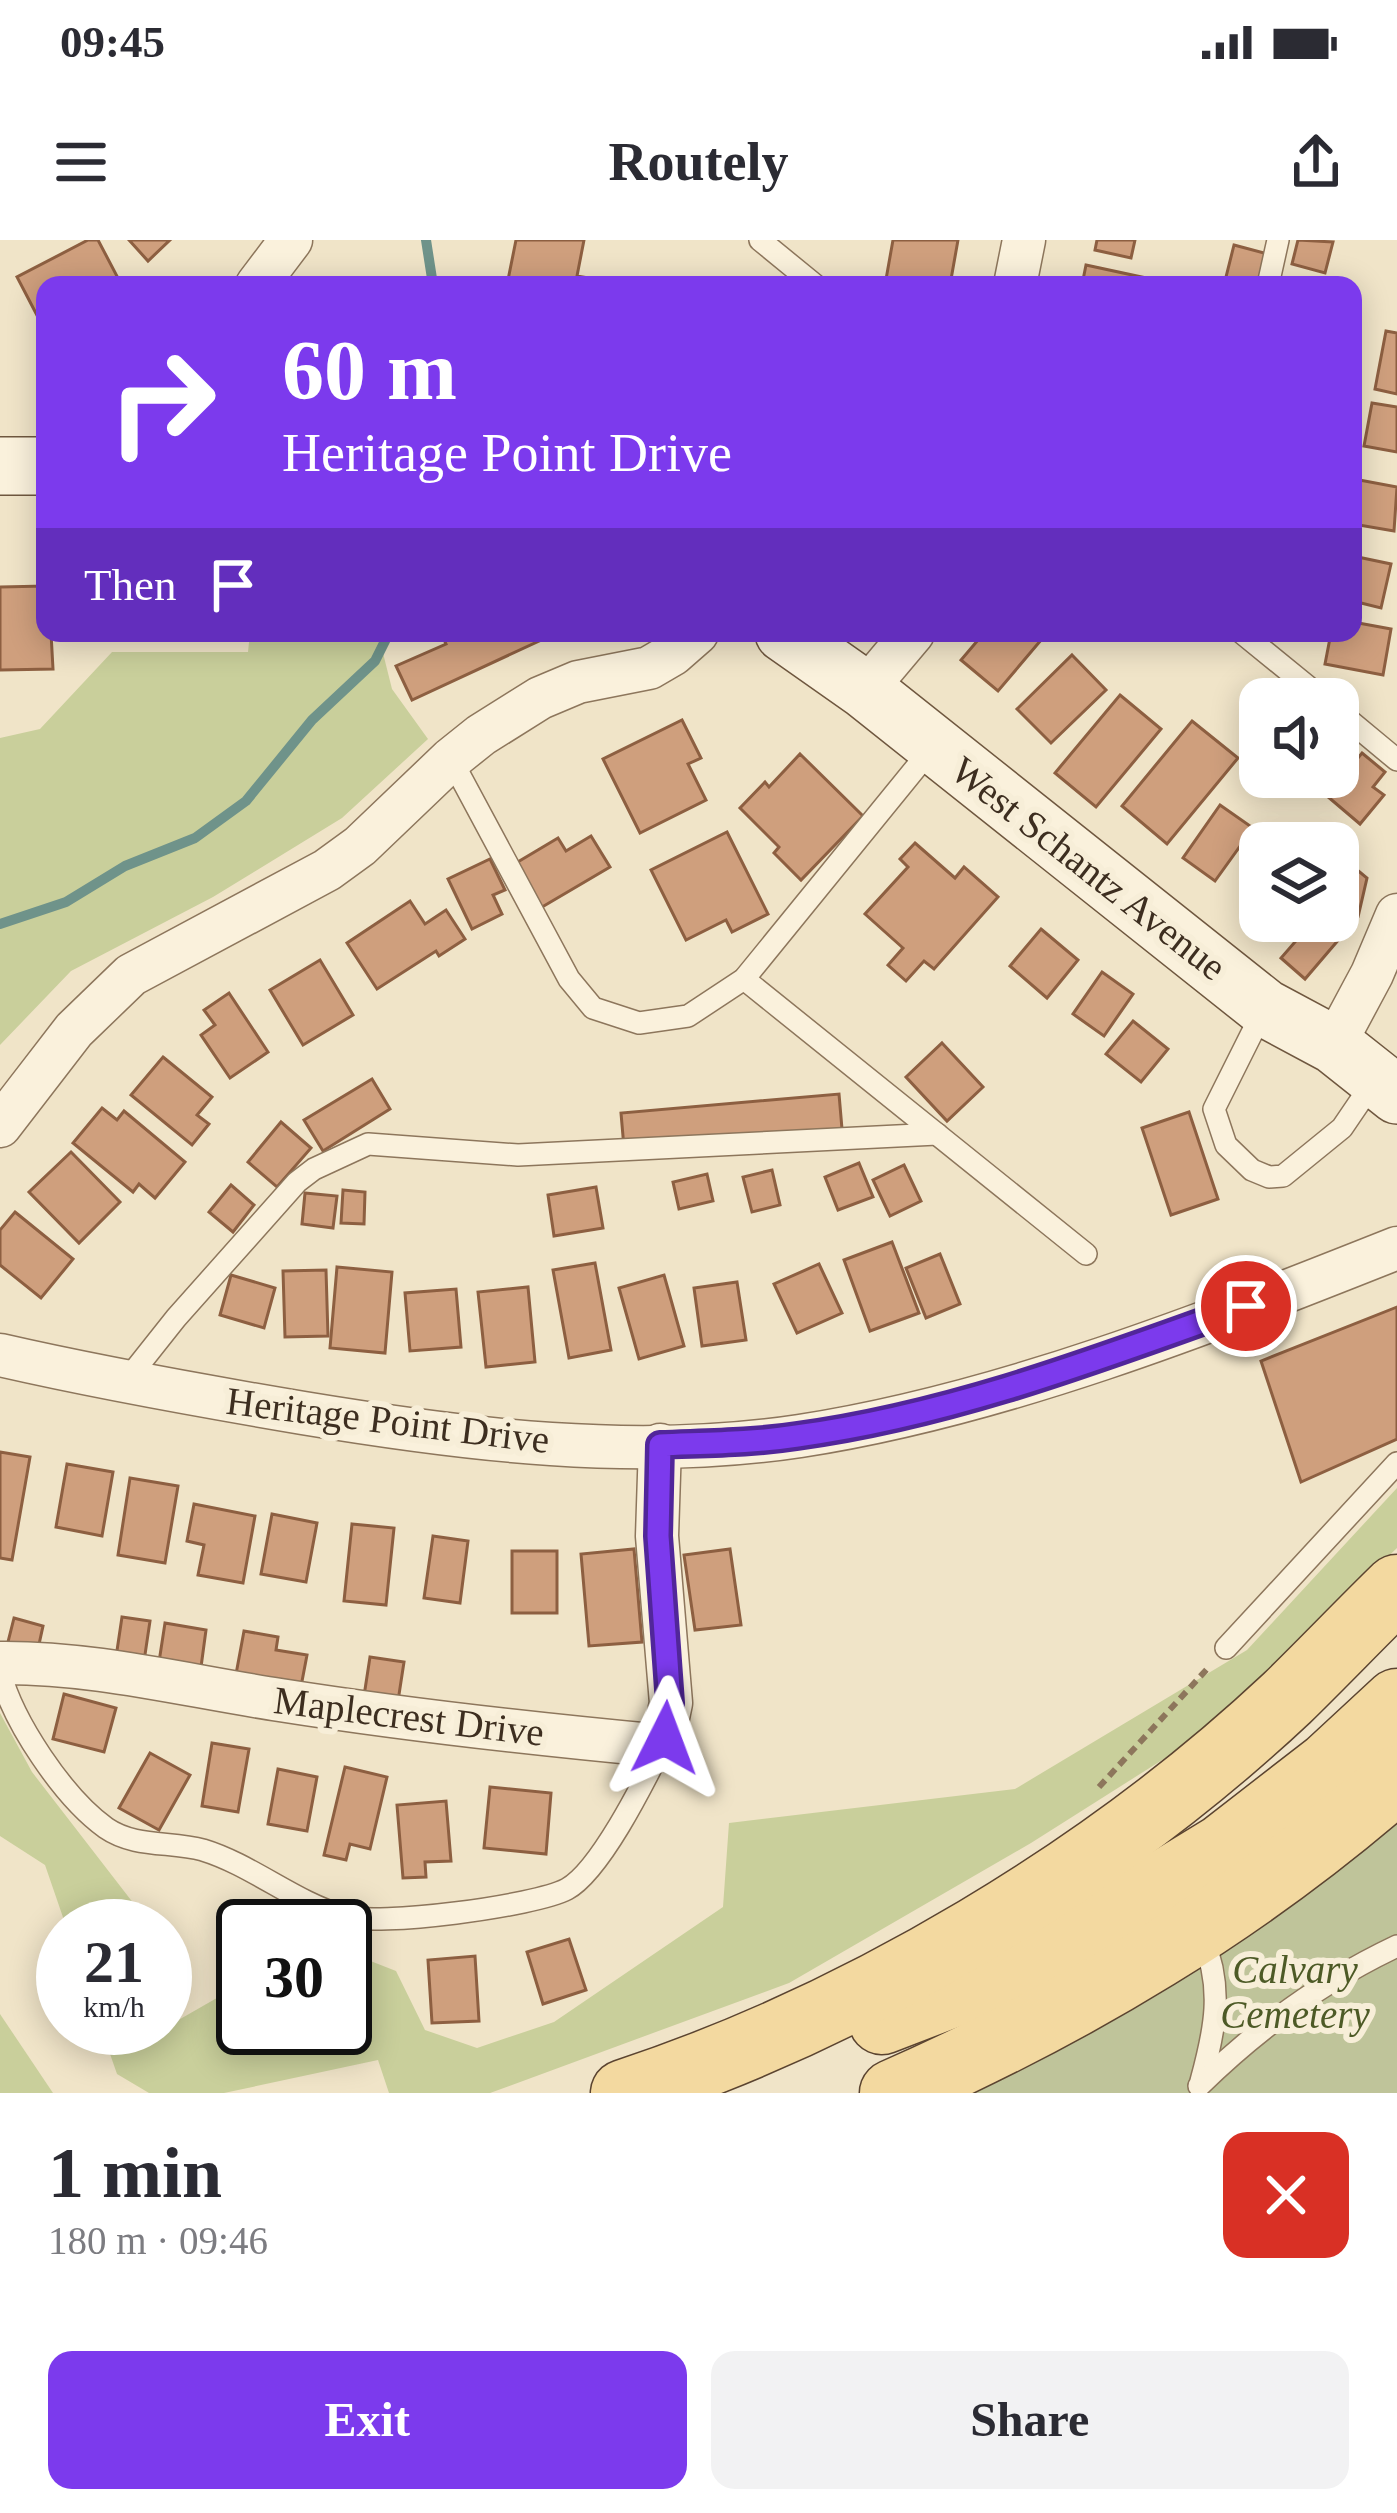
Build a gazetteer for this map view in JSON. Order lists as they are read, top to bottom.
{
  "streets": {
    "main road": ["West Schantz Avenue"],
    "street": ["Heritage Point Drive", "Maplecrest Drive"]
  },
  "parks": ["Calvary Cemetery"],
  "page": {
    "status": "09:45",
    "header": "Routely",
    "turn": ["60 m", "Heritage Point Drive"],
    "then": "Then",
    "speed": "21 km/h",
    "limit": "30",
    "heading": ["1 min", "180 m · 09:46"],
    "buttons": ["Exit", "Share"]
  }
}
